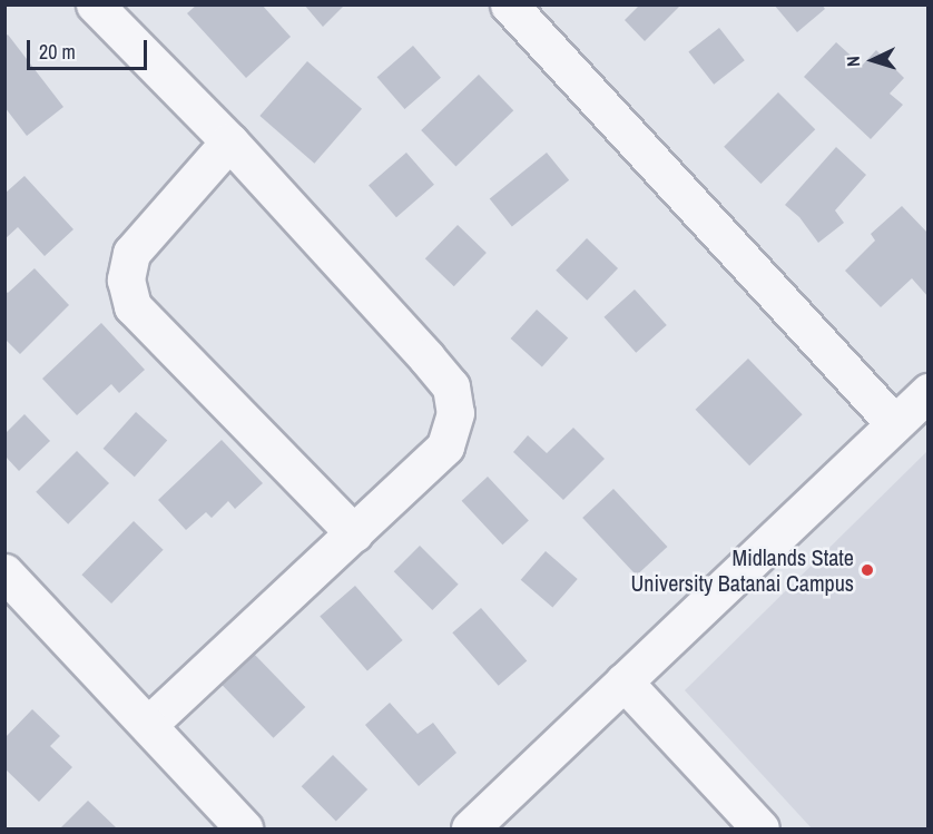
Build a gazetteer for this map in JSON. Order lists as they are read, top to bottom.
{
  "places": ["Midlands State University Batanai Campus"],
  "scale_bar": "20 m",
  "north": "left"
}
